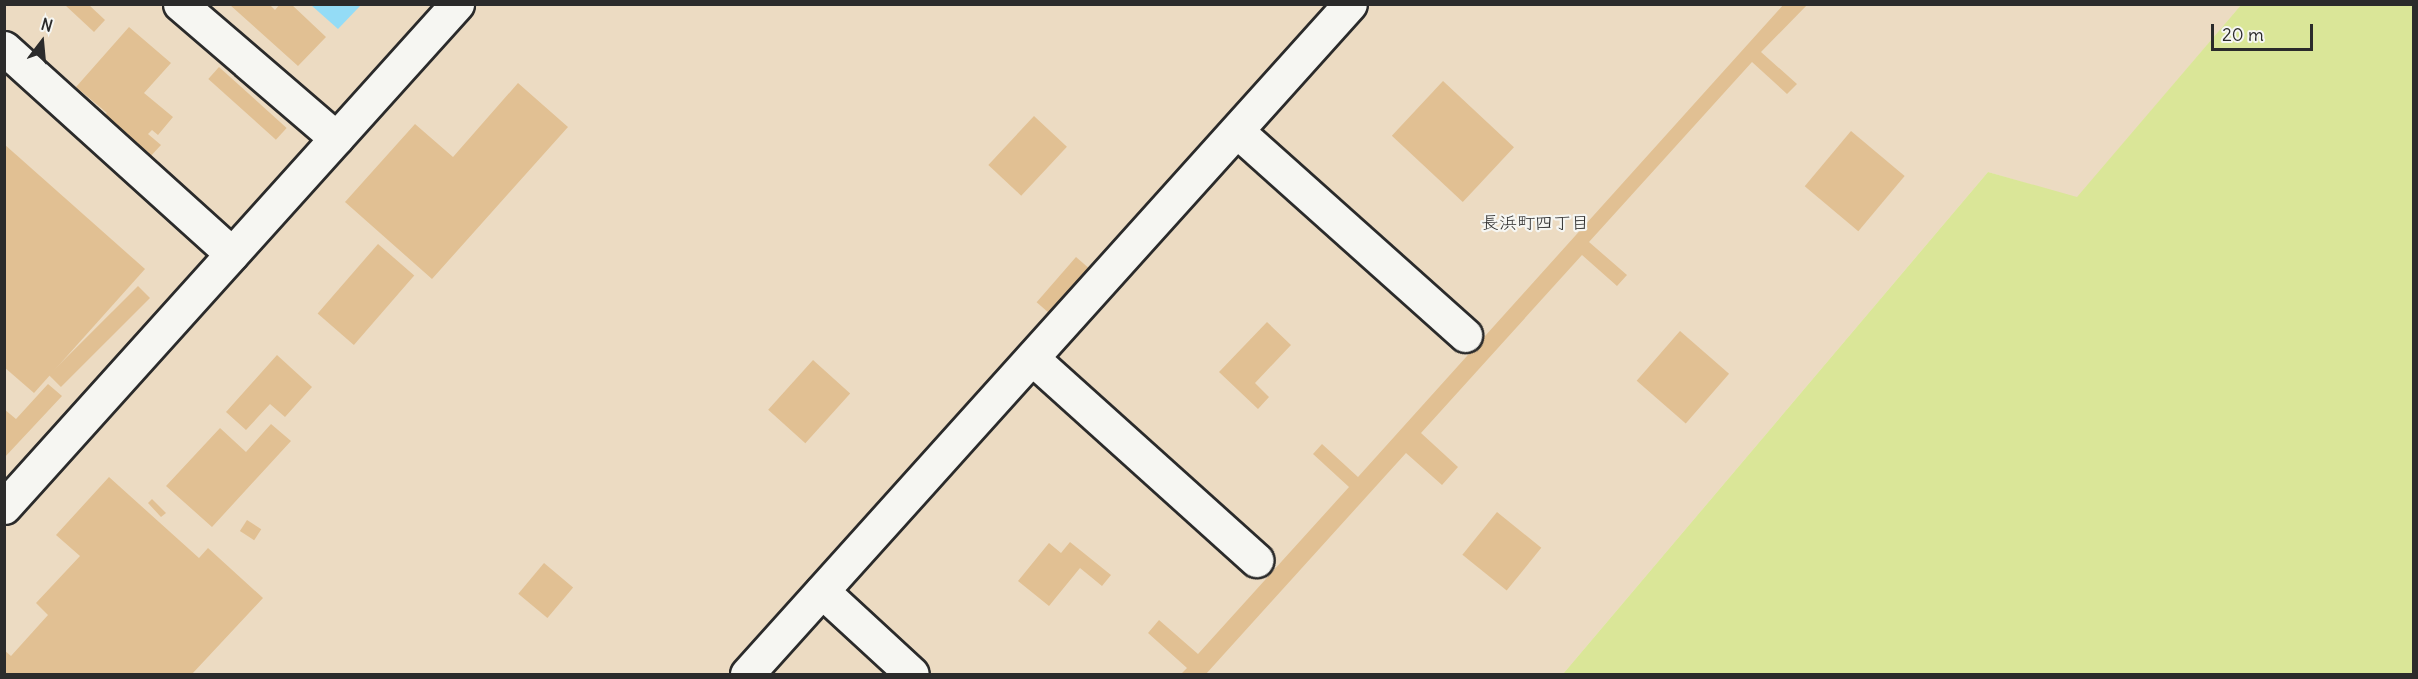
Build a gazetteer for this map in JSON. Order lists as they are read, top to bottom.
{
  "districts": ["長浜町四丁目"],
  "scale_bar": "20 m",
  "north": "top"
}
